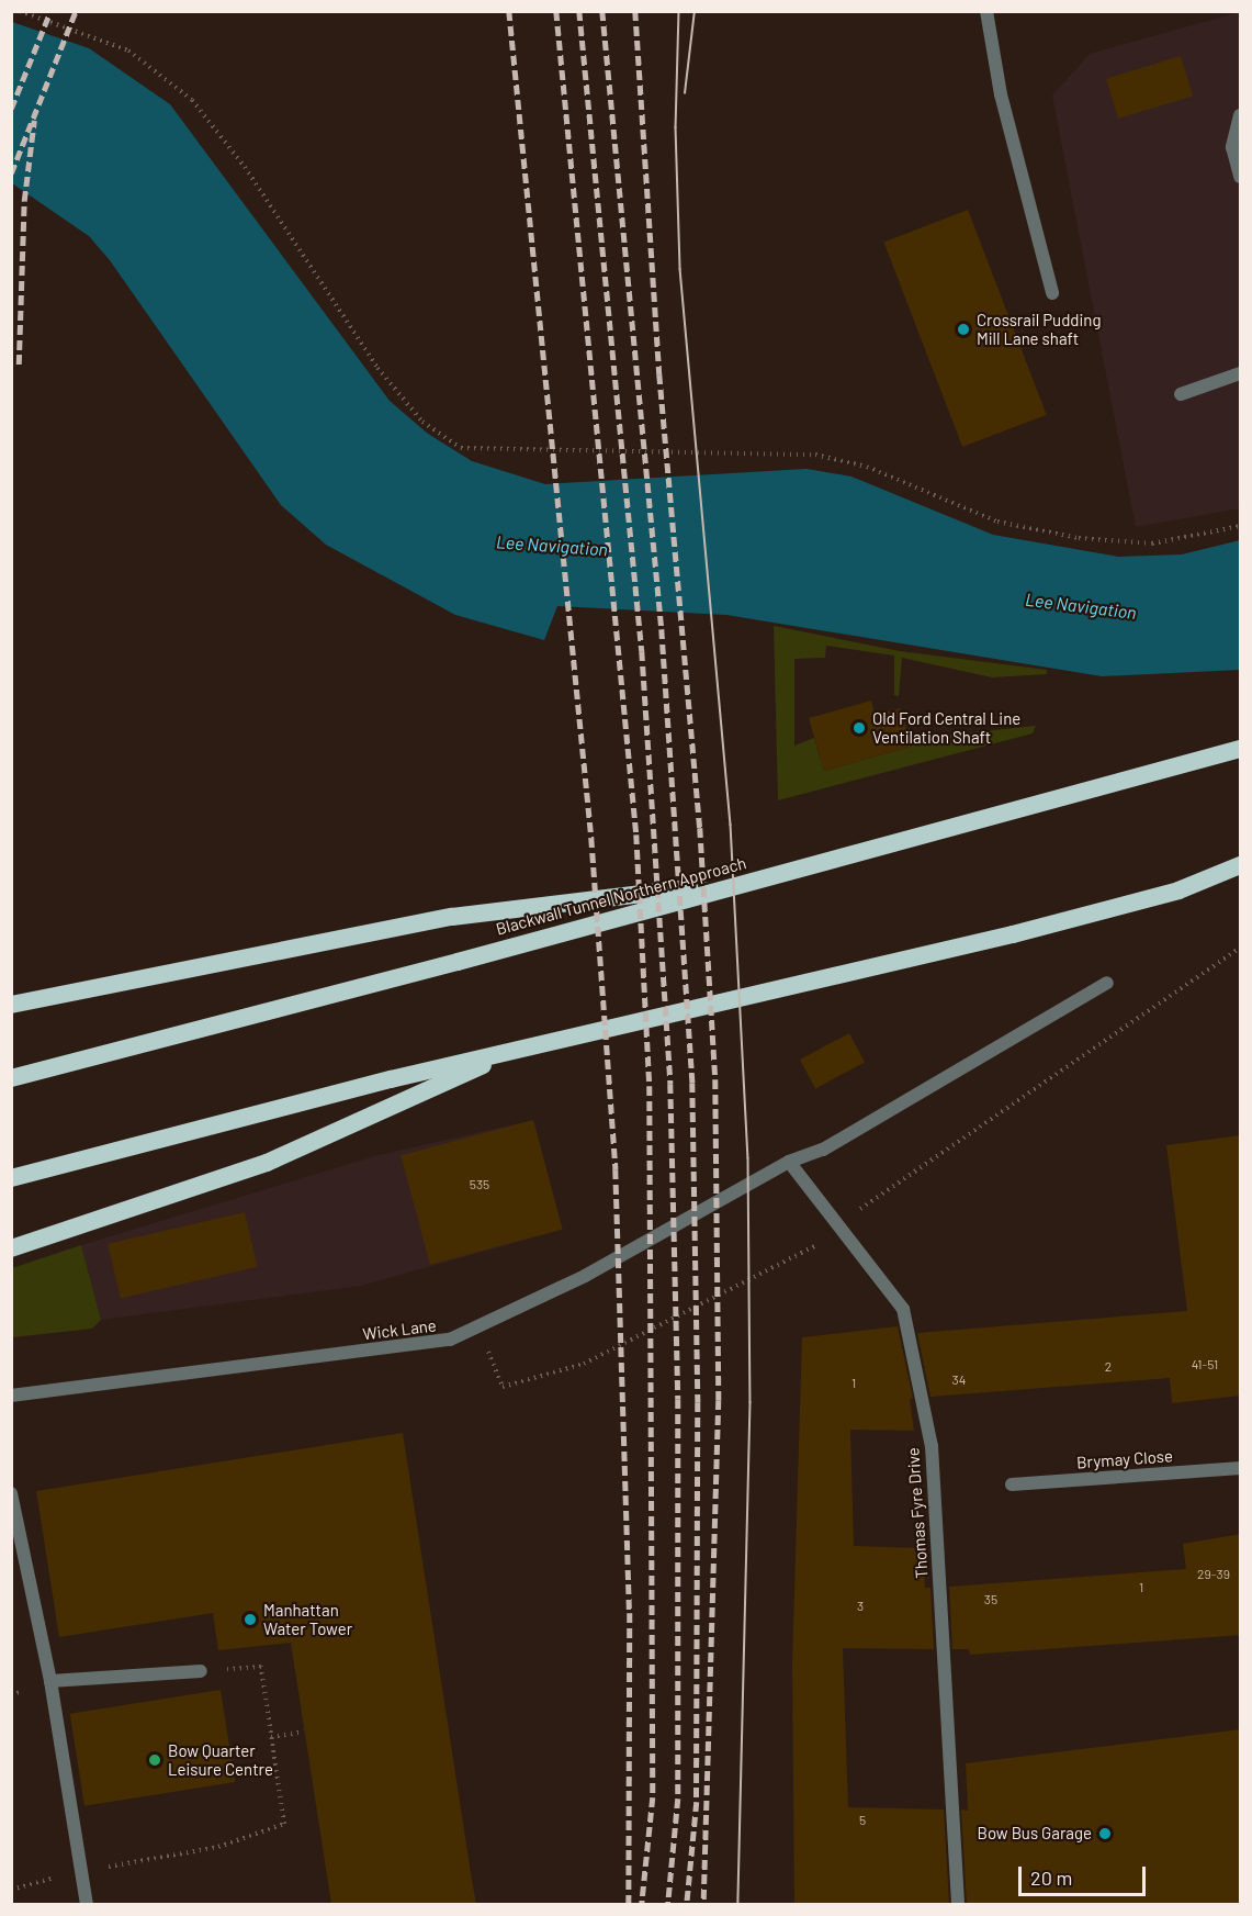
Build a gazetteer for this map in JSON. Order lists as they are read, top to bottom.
{
  "streets": {
    "highway": ["Blackwall Tunnel Northern Approach"],
    "street": ["Wick Lane", "Brymay Close", "Thomas Fyre Drive"]
  },
  "crossings": [
    ["Wick Lane", "Thomas Fyre Drive"]
  ],
  "water": ["Lee Navigation"],
  "places": [
    "Crossrail Pudding Mill Lane shaft",
    "Old Ford Central Line Ventilation Shaft",
    "Manhattan Water Tower",
    "Bow Quarter Leisure Centre",
    "Bow Bus Garage"
  ],
  "house_numbers": [
    "535",
    "41-51",
    "2",
    "34",
    "1",
    "29-39",
    "1",
    "35",
    "3",
    "5"
  ],
  "scale_bar": "20 m"
}
